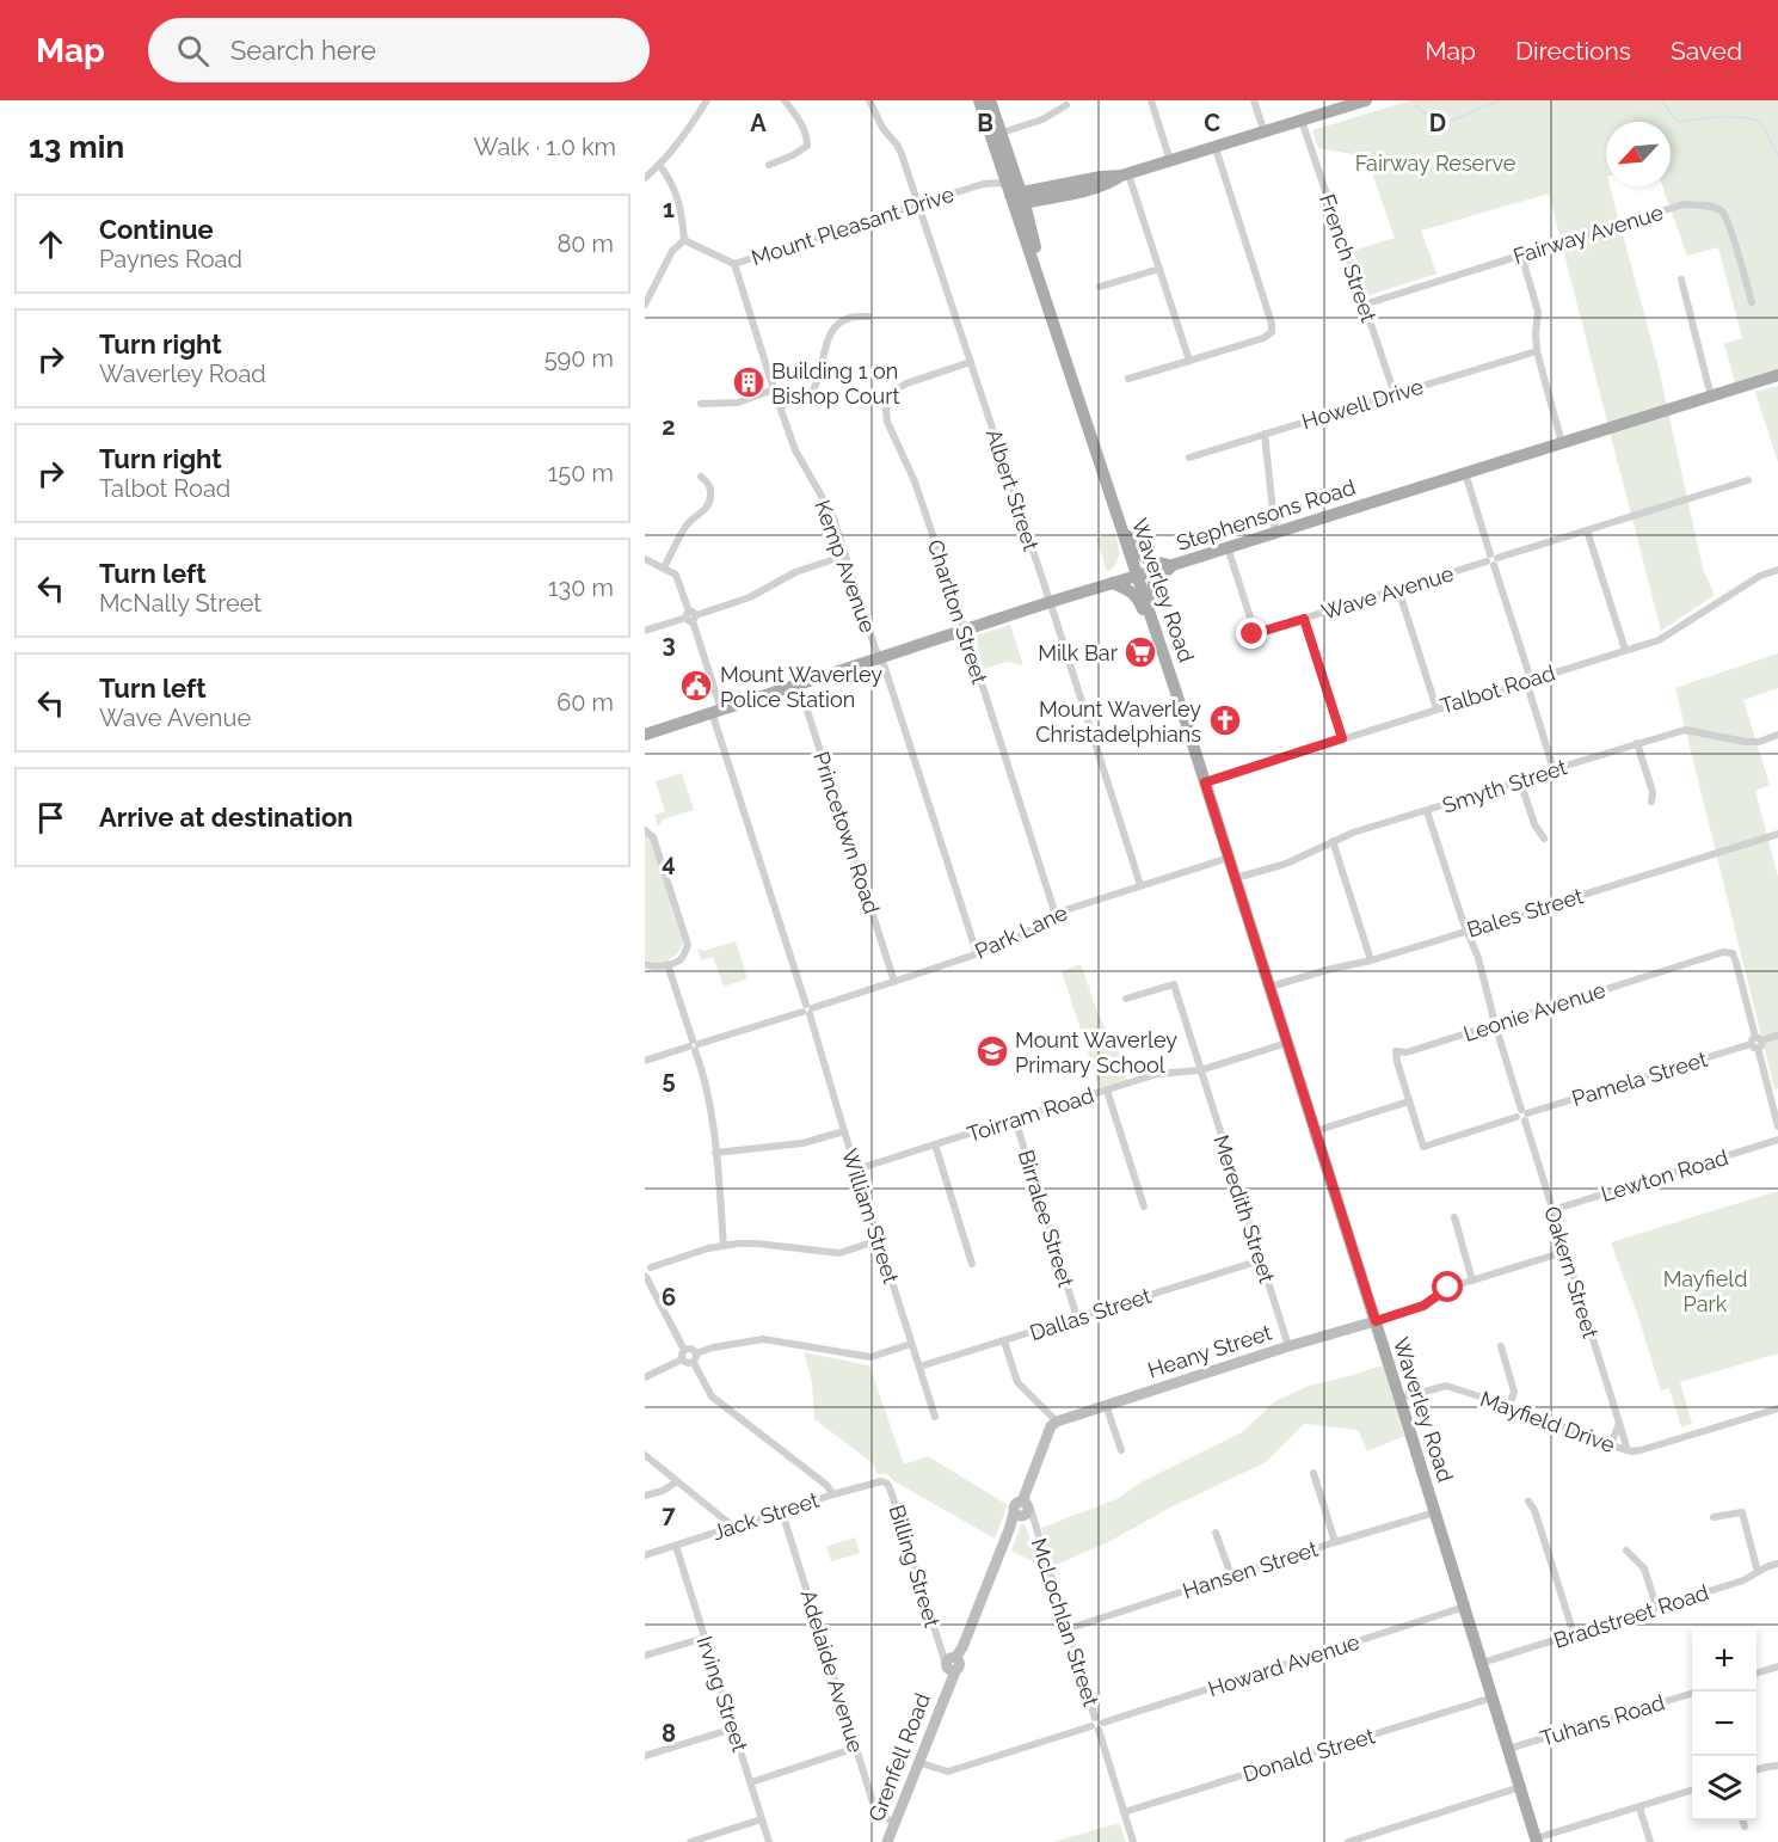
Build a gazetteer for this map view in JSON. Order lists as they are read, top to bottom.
{
  "streets": {
    "main road": ["Stephensons Road", "Waverley Road"],
    "street": [
      "Mount Pleasant Drive",
      "Fairway Avenue",
      "French Street",
      "Howell Drive",
      "Albert Street",
      "Kemp Avenue",
      "Wave Avenue",
      "Charlton Street",
      "Talbot Road",
      "Smyth Street",
      "Princetown Road",
      "Bales Street",
      "Park Lane",
      "Leonie Avenue",
      "Pamela Street",
      "Toirram Road",
      "Lewton Road",
      "Meredith Street",
      "William Street",
      "Birralee Street",
      "Oakern Street",
      "Dallas Street",
      "Heany Street",
      "Mayfield Drive",
      "Jack Street",
      "Billing Street",
      "Hansen Street",
      "Bradstreet Road",
      "McLochlan Street",
      "Howard Avenue",
      "Adelaide Avenue",
      "Irving Street",
      "Tuhans Road",
      "Donald Street",
      "Grenfell Road"
    ]
  },
  "crossings": [
    ["Mount Pleasant Drive", "Albert Street"],
    ["Mount Pleasant Drive", "Kemp Avenue"],
    ["Mount Pleasant Drive", "Waverley Road"],
    ["Fairway Avenue", "French Street"],
    ["French Street", "Howell Drive"],
    ["Albert Street", "Stephensons Road"],
    ["Albert Street", "Charlton Street"],
    ["Albert Street", "Park Lane"],
    ["Stephensons Road", "Kemp Avenue"],
    ["Stephensons Road", "Waverley Road"],
    ["Stephensons Road", "Wave Avenue"],
    ["Stephensons Road", "Charlton Street"],
    ["Stephensons Road", "Princetown Road"],
    ["Stephensons Road", "William Street"],
    ["Kemp Avenue", "Park Lane"],
    ["Waverley Road", "Talbot Road"],
    ["Waverley Road", "Smyth Street"],
    ["Waverley Road", "Bales Street"],
    ["Waverley Road", "Park Lane"],
    ["Waverley Road", "Toirram Road"],
    ["Waverley Road", "Heany Street"],
    ["Waverley Road", "Mayfield Drive"],
    ["Waverley Road", "Hansen Street"],
    ["Waverley Road", "Bradstreet Road"],
    ["Waverley Road", "Howard Avenue"],
    ["Waverley Road", "Tuhans Road"],
    ["Waverley Road", "Donald Street"],
    ["Charlton Street", "Park Lane"],
    ["Smyth Street", "Oakern Street"],
    ["Princetown Road", "Park Lane"],
    ["Bales Street", "Oakern Street"],
    ["Park Lane", "William Street"],
    ["Leonie Avenue", "Pamela Street"],
    ["Leonie Avenue", "Oakern Street"],
    ["Pamela Street", "Oakern Street"],
    ["Toirram Road", "Meredith Street"],
    ["Toirram Road", "William Street"],
    ["Toirram Road", "Birralee Street"],
    ["Lewton Road", "Oakern Street"],
    ["Meredith Street", "Dallas Street"],
    ["Meredith Street", "Heany Street"],
    ["William Street", "Dallas Street"],
    ["Birralee Street", "Dallas Street"],
    ["Oakern Street", "Mayfield Drive"],
    ["Heany Street", "Grenfell Road"],
    ["Jack Street", "Billing Street"],
    ["Jack Street", "Adelaide Avenue"],
    ["Jack Street", "Irving Street"],
    ["Billing Street", "Grenfell Road"],
    ["Hansen Street", "McLochlan Street"],
    ["McLochlan Street", "Howard Avenue"],
    ["McLochlan Street", "Donald Street"],
    ["McLochlan Street", "Grenfell Road"],
    ["Howard Avenue", "Grenfell Road"],
    ["Adelaide Avenue", "Grenfell Road"]
  ],
  "parks": ["Fairway Reserve", "Mayfield Park"],
  "places": {
    "building": ["Building 1 on Bishop Court"],
    "supermarket": ["Milk Bar"],
    "public building": ["Mount Waverley Police Station"],
    "church": ["Mount Waverley Christadelphians"],
    "school or university": ["Mount Waverley Primary School"]
  },
  "north": "bottom left",
  "page": {
    "header": "Map",
    "search": "Search here",
    "nav": ["Map", "Directions", "Saved"],
    "heading": ["13 min", "Walk · 1.0 km"],
    "list": [
      ["Continue", "Paynes Road", "80 m"],
      ["Turn right", "Waverley Road", "590 m"],
      ["Turn right", "Talbot Road", "150 m"],
      ["Turn left", "McNally Street", "130 m"],
      ["Turn left", "Wave Avenue", "60 m"],
      "Arrive at destination"
    ],
    "map_buttons": ["+", "−"]
  },
  "grid": {
    "columns": [
      "A",
      "B",
      "C",
      "D"
    ],
    "rows": [
      "1",
      "2",
      "3",
      "4",
      "5",
      "6",
      "7",
      "8"
    ]
  }
}
